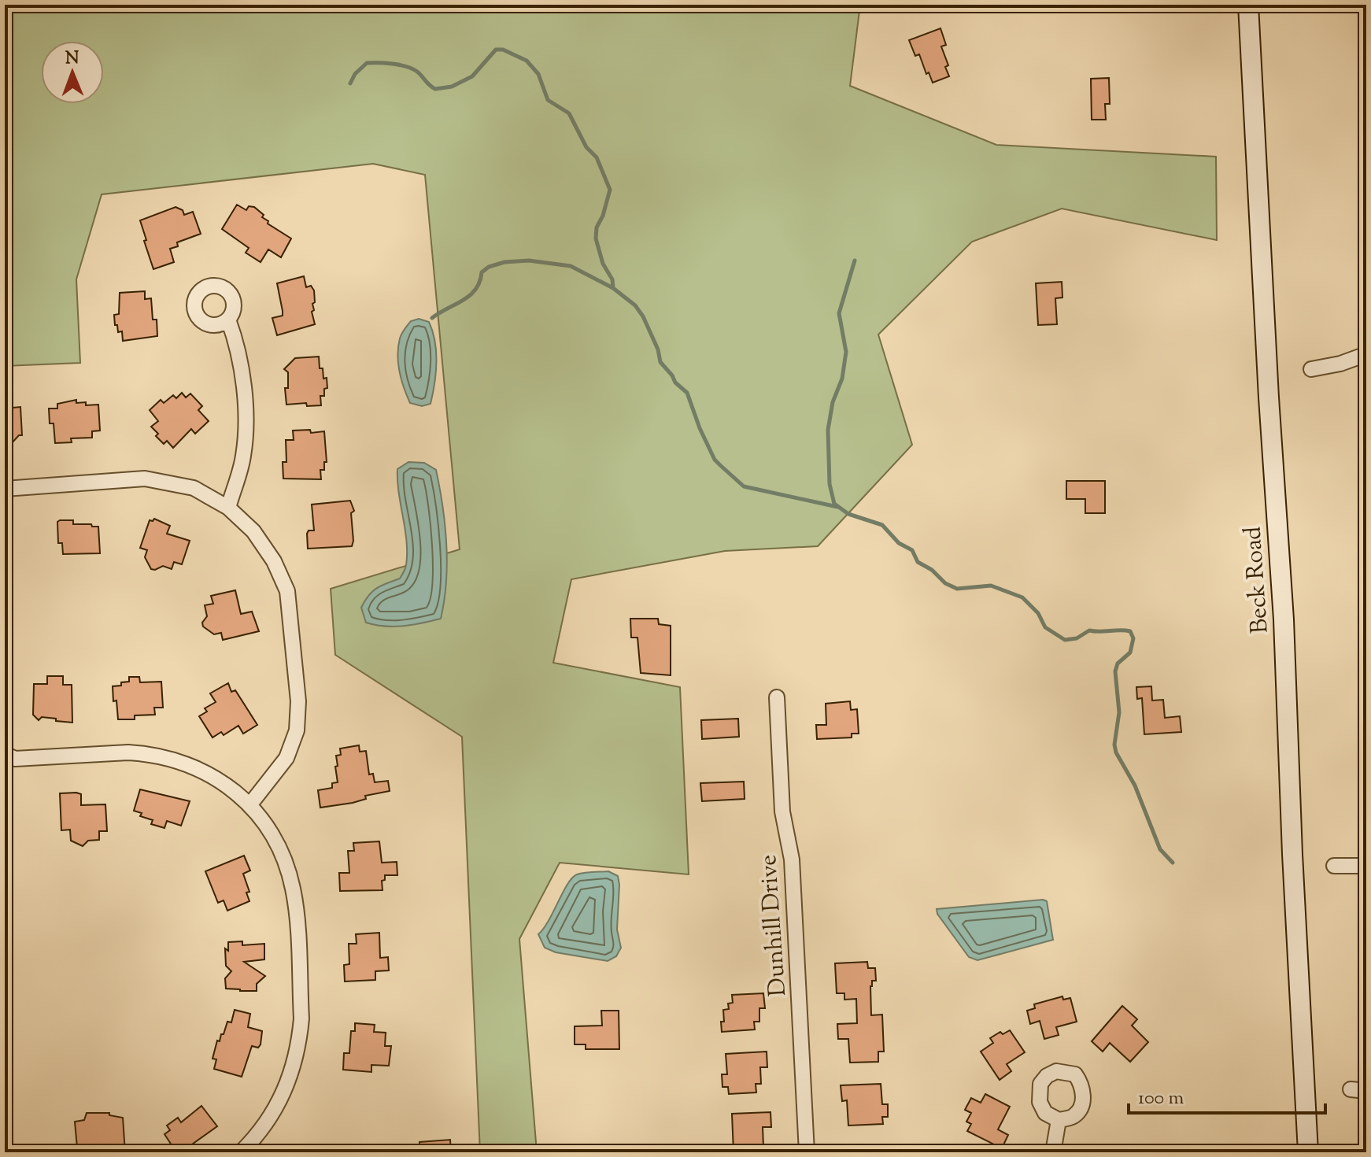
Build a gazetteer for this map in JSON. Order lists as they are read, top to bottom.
{
  "streets": {
    "main road": ["Beck Road"],
    "street": ["Dunhill Drive"]
  },
  "scale_bar": "100 m",
  "north": "top"
}
